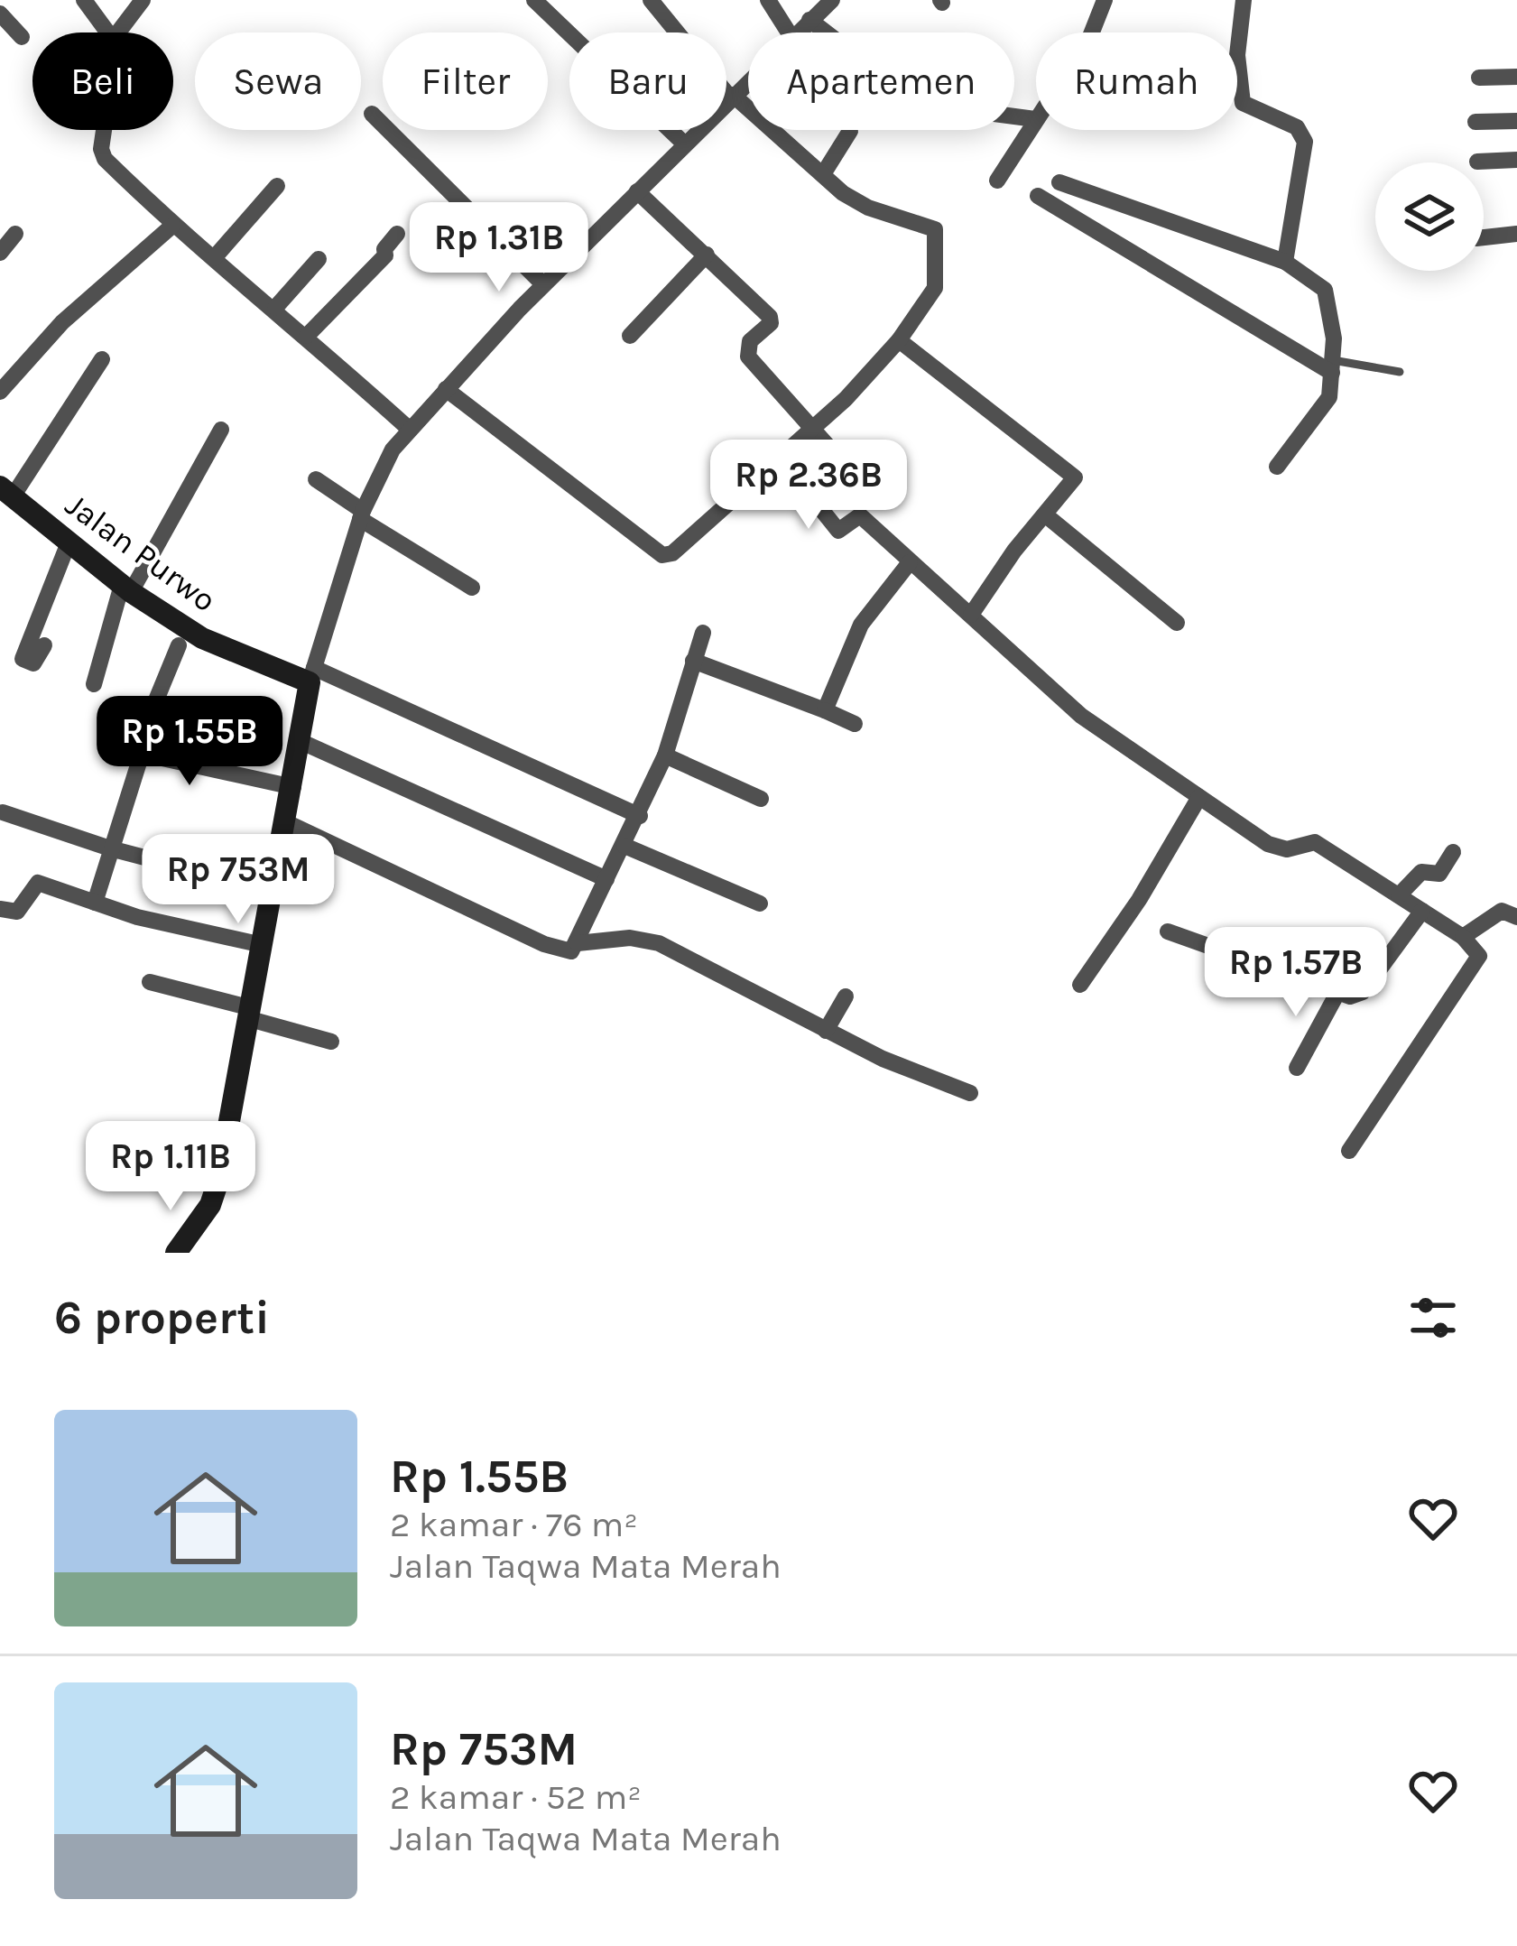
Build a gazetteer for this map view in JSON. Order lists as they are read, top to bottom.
{
  "streets": {
    "street": ["Jalan Purwo"]
  },
  "page": {
    "chip": [
      "Beli",
      "Sewa",
      "Filter",
      "Baru",
      "Apartemen",
      "Rumah"
    ],
    "price": [
      "Rp 1.31B",
      "Rp 2.36B",
      "Rp 1.55B",
      "Rp 753M",
      "Rp 1.57B",
      "Rp 1.11B"
    ],
    "heading": "6 properti",
    "list": [
      {
        "name": "Rp 1.55B",
        "note": "2 kamar · 76 m² · Jalan Taqwa Mata Merah"
      },
      {
        "name": "Rp 753M",
        "note": "2 kamar · 52 m² · Jalan Taqwa Mata Merah"
      }
    ]
  }
}
